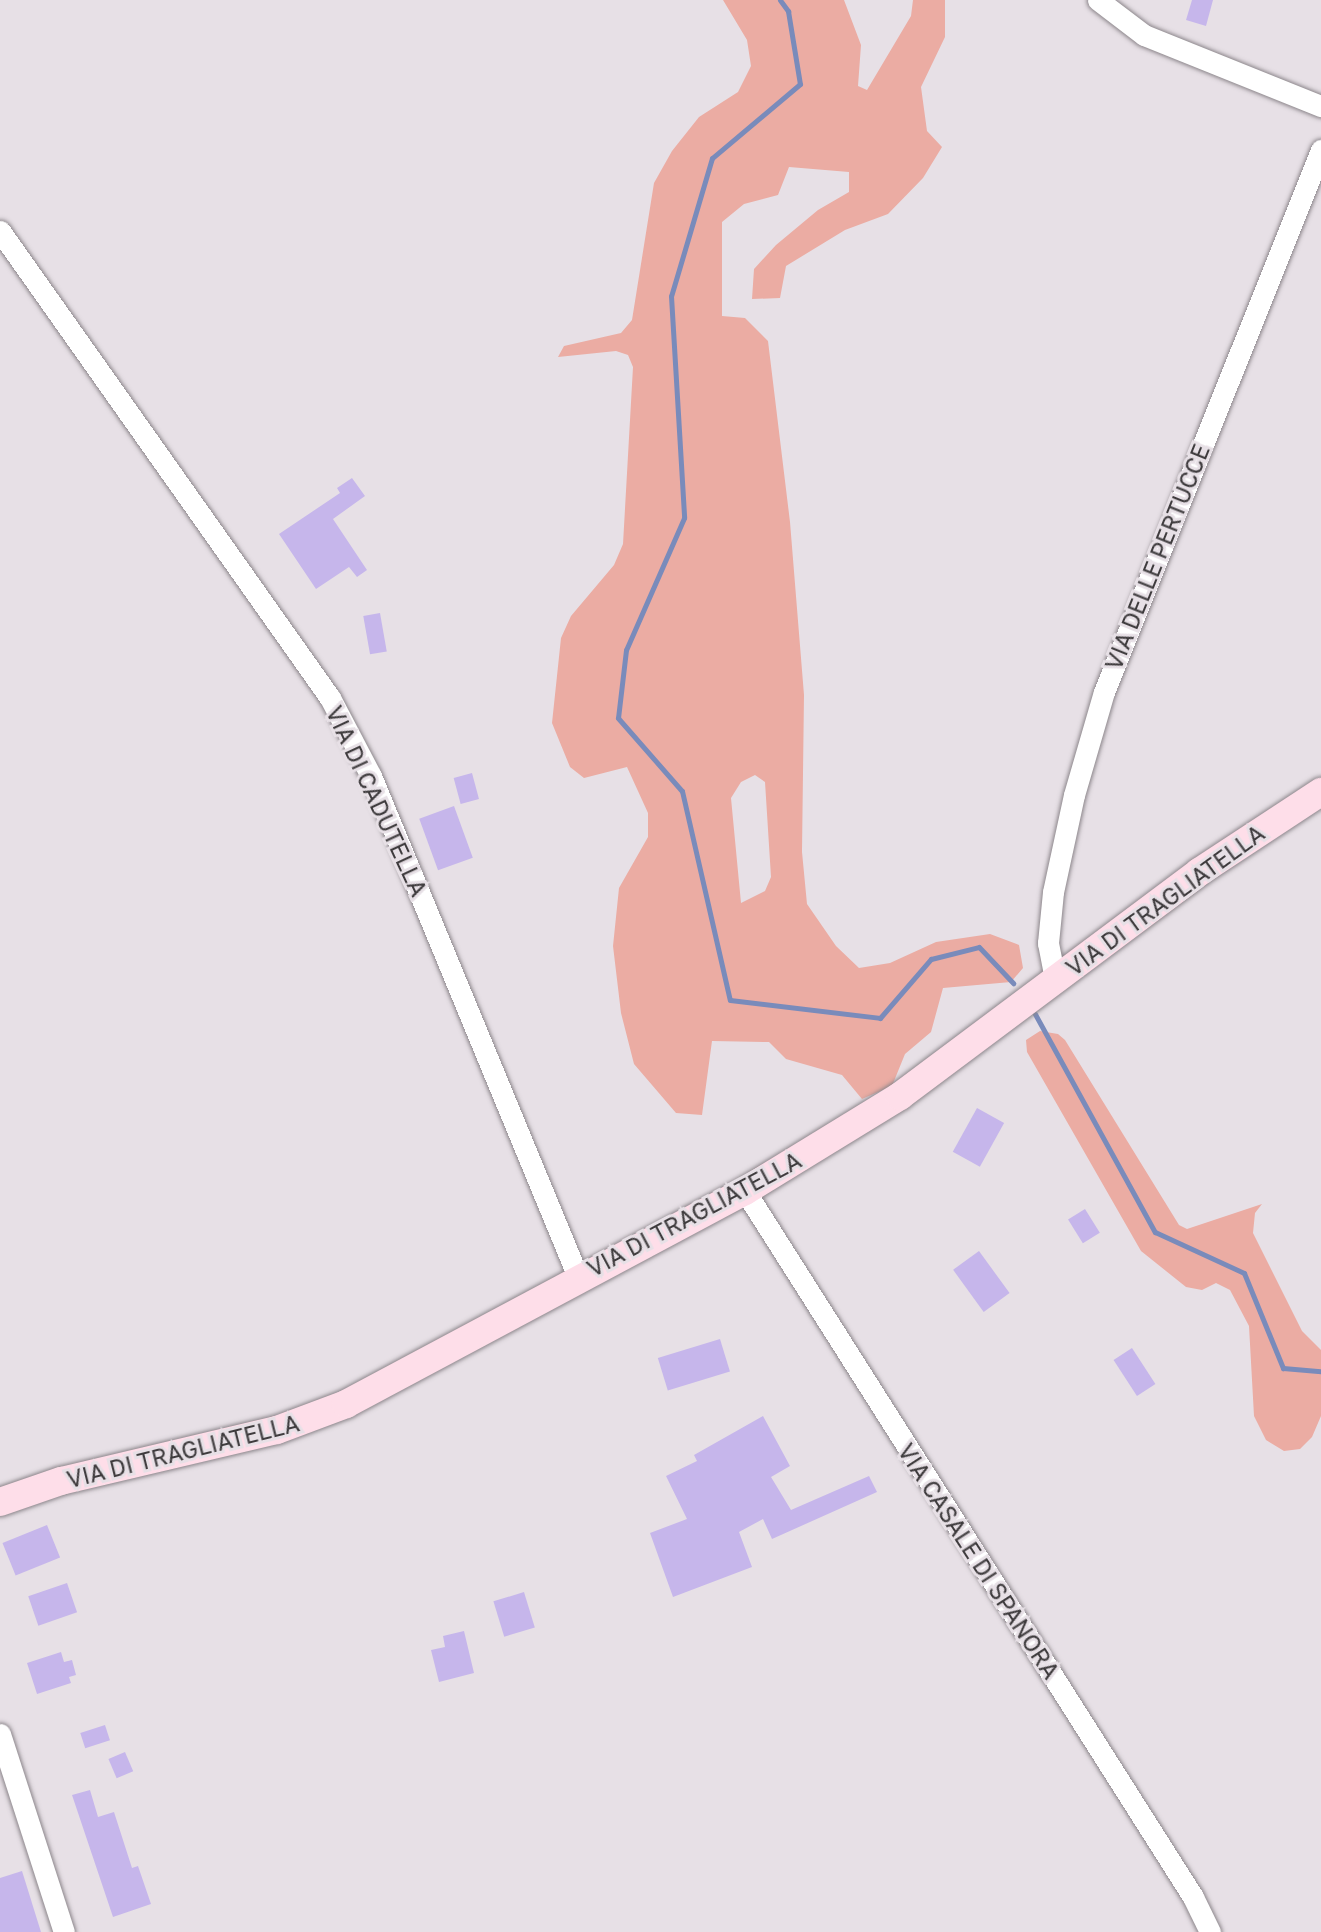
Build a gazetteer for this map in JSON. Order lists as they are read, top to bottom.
{
  "streets": {
    "street": [
      "VIA DELLE PERTUCCE",
      "VIA DI CADUTELLA",
      "VIA DI TRAGLIATELLA",
      "VIA CASALE DI SPANORA"
    ]
  },
  "crossings": [
    ["VIA DELLE PERTUCCE", "VIA DI TRAGLIATELLA"],
    ["VIA DI CADUTELLA", "VIA DI TRAGLIATELLA"],
    ["VIA DI TRAGLIATELLA", "VIA CASALE DI SPANORA"]
  ]
}
